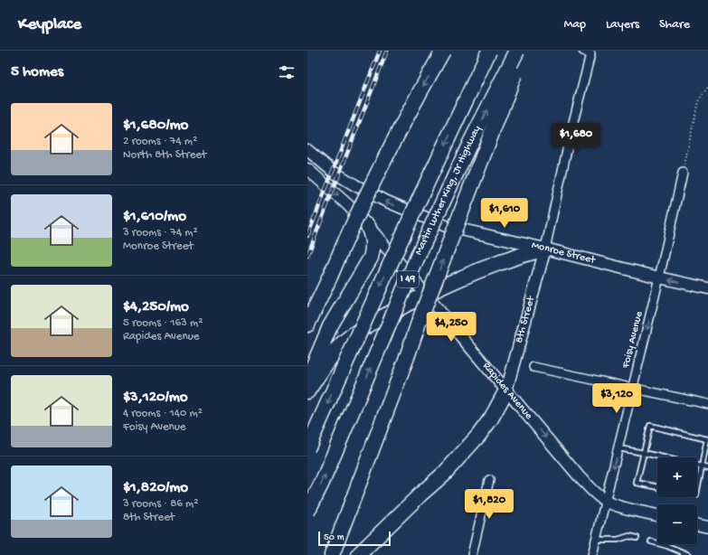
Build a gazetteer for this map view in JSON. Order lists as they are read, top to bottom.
{
  "streets": {
    "highway": ["Martin Luther King, Jr Highway", "I 49"],
    "main road": ["Monroe Street", "8th Street", "Rapides Avenue"],
    "street": ["Foisy Avenue"]
  },
  "crossings": [
    ["Monroe Street", "8th Street"],
    ["Monroe Street", "Foisy Avenue"],
    ["8th Street", "Rapides Avenue"],
    ["Foisy Avenue", "Rapides Avenue"]
  ],
  "one_way": ["Monroe Street", "Foisy Avenue", "Rapides Avenue"],
  "scale_bar": "50 m",
  "page": {
    "header": "Keyplace",
    "nav": ["Map", "Layers", "Share"],
    "heading": "5 homes",
    "list": [
      {
        "name": "$1,680/mo",
        "note": "2 rooms · 74 m² · North 8th Street"
      },
      {
        "name": "$1,610/mo",
        "note": "3 rooms · 74 m² · Monroe Street"
      },
      {
        "name": "$4,250/mo",
        "note": "5 rooms · 163 m² · Rapides Avenue"
      },
      {
        "name": "$3,120/mo",
        "note": "4 rooms · 140 m² · Foisy Avenue"
      },
      {
        "name": "$1,820/mo",
        "note": "3 rooms · 86 m² · 8th Street"
      }
    ],
    "price": [
      "$1,680",
      "$1,610",
      "$4,250",
      "$3,120",
      "$1,820"
    ],
    "map_buttons": ["+", "−"],
    "scale": "50 m"
  }
}
